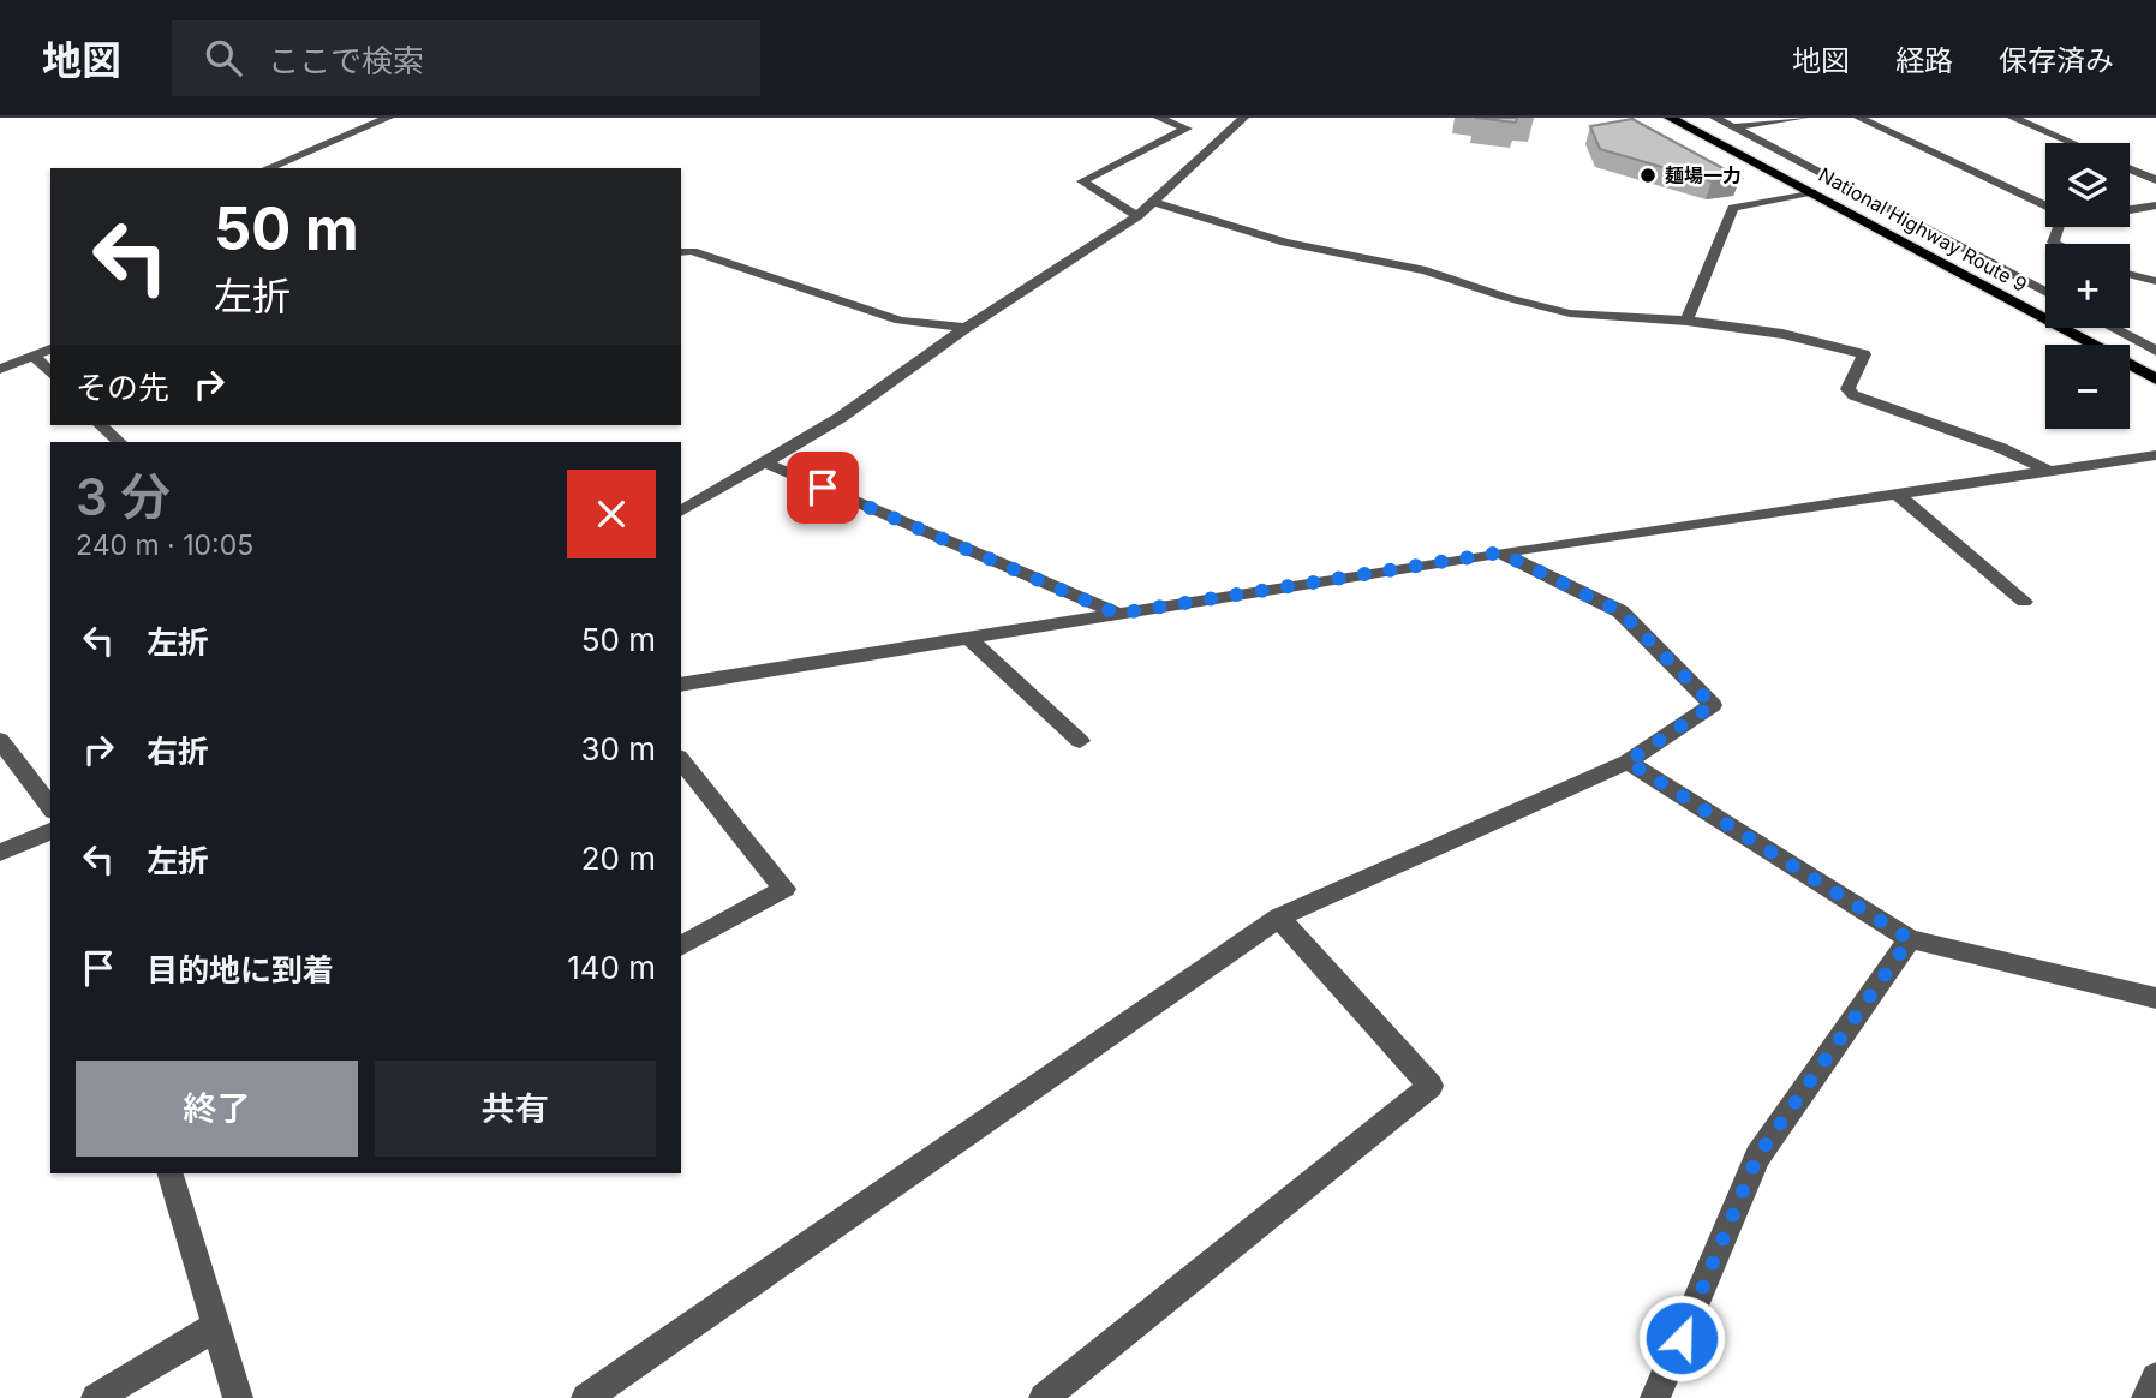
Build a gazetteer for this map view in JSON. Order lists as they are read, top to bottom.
{
  "streets": {
    "highway": ["National Highway Route 9"]
  },
  "places": ["麺場一力"],
  "page": {
    "header": "地図",
    "search": "ここで検索",
    "nav": ["地図", "経路", "保存済み"],
    "map_buttons": ["+", "−"],
    "turn": ["50 m", "左折"],
    "then": "その先",
    "heading": ["3 分", "240 m · 10:05"],
    "list": [
      {
        "name": "左折",
        "value": "50 m"
      },
      {
        "name": "右折",
        "value": "30 m"
      },
      {
        "name": "左折",
        "value": "20 m"
      },
      {
        "name": "目的地に到着",
        "value": "140 m"
      }
    ],
    "buttons": ["終了", "共有"]
  }
}
